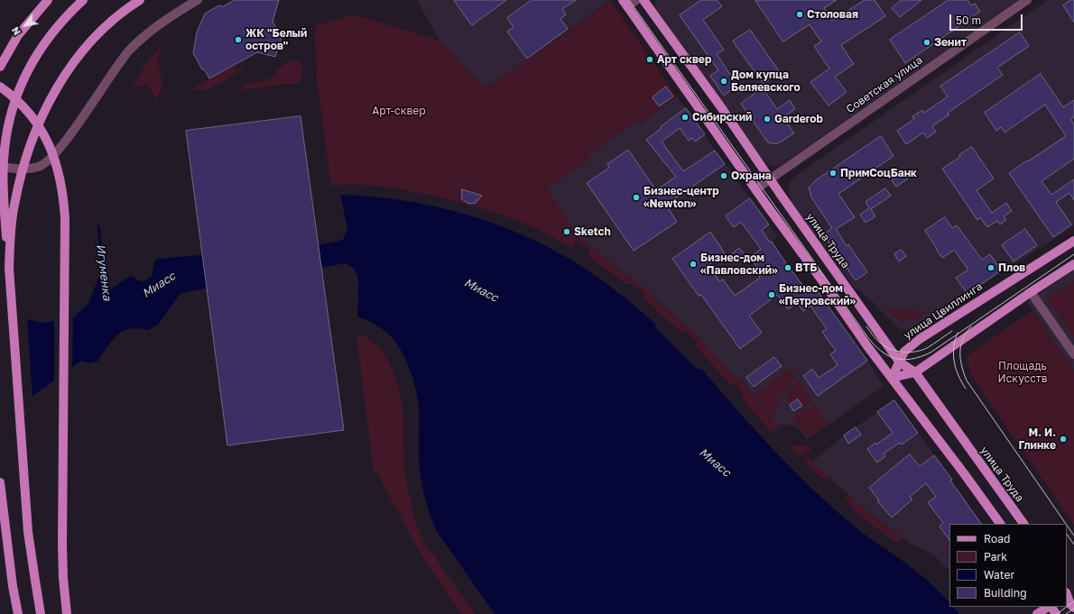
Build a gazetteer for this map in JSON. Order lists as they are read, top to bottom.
{
  "streets": {
    "main road": ["улица Труда", "улица Цвиллинга"],
    "street": ["Советская улица"]
  },
  "crossings": [
    ["Советская улица", "улица Труда"],
    ["улица Труда", "улица Цвиллинга"]
  ],
  "water": ["Игуменка", "Миасс"],
  "parks": ["Арт-сквер", "Площадь Искусств"],
  "places": [
    "Столовая",
    "ЖК \"Белый остров\"",
    "Зенит",
    "Арт сквер",
    "Дом купца Беляевского",
    "Сибирский",
    "Garderob",
    "ПримСоцБанк",
    "Охрана",
    "Бизнес-центр «Newton»",
    "Sketch",
    "Бизнес-дом «Павловский»",
    "ВТБ",
    "Плов",
    "Бизнес-дом «Петровский»",
    "М. И. Глинке"
  ],
  "legend": [
    "Road",
    "Park",
    "Water",
    "Building"
  ],
  "scale_bar": "50 m",
  "north": "bottom left"
}
